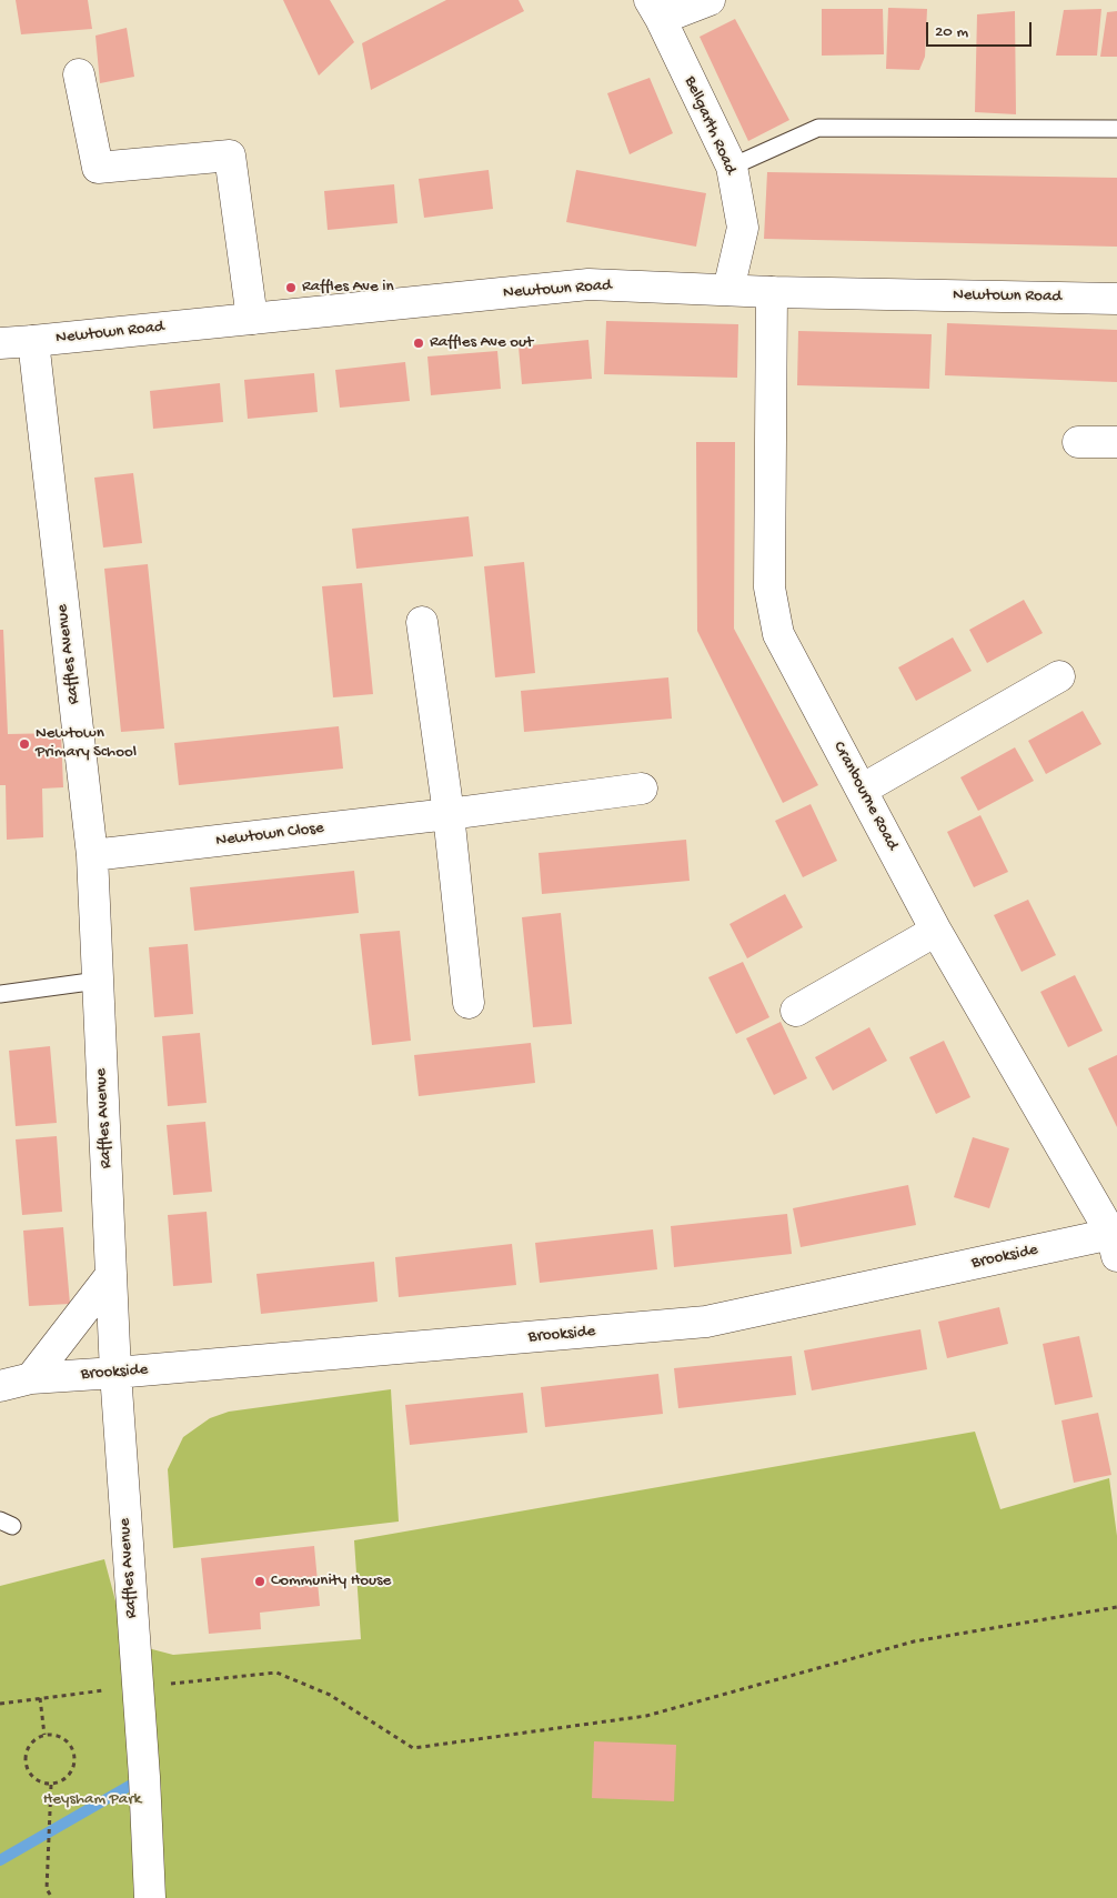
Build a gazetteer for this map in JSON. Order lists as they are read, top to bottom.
{
  "streets": {
    "street": [
      "Bellgarth Road",
      "Newtown Road",
      "Raffles Avenue",
      "Cranbourne Road",
      "Newtown Close",
      "Brookside"
    ]
  },
  "crossings": [
    ["Bellgarth Road", "Newtown Road"],
    ["Newtown Road", "Raffles Avenue"],
    ["Newtown Road", "Cranbourne Road"],
    ["Raffles Avenue", "Newtown Close"],
    ["Raffles Avenue", "Brookside"],
    ["Cranbourne Road", "Brookside"]
  ],
  "parks": ["Heysham Park"],
  "places": [
    "Raffles Ave in",
    "Raffles Ave out",
    "Newtown Primary School",
    "Community House"
  ],
  "scale_bar": "20 m"
}
